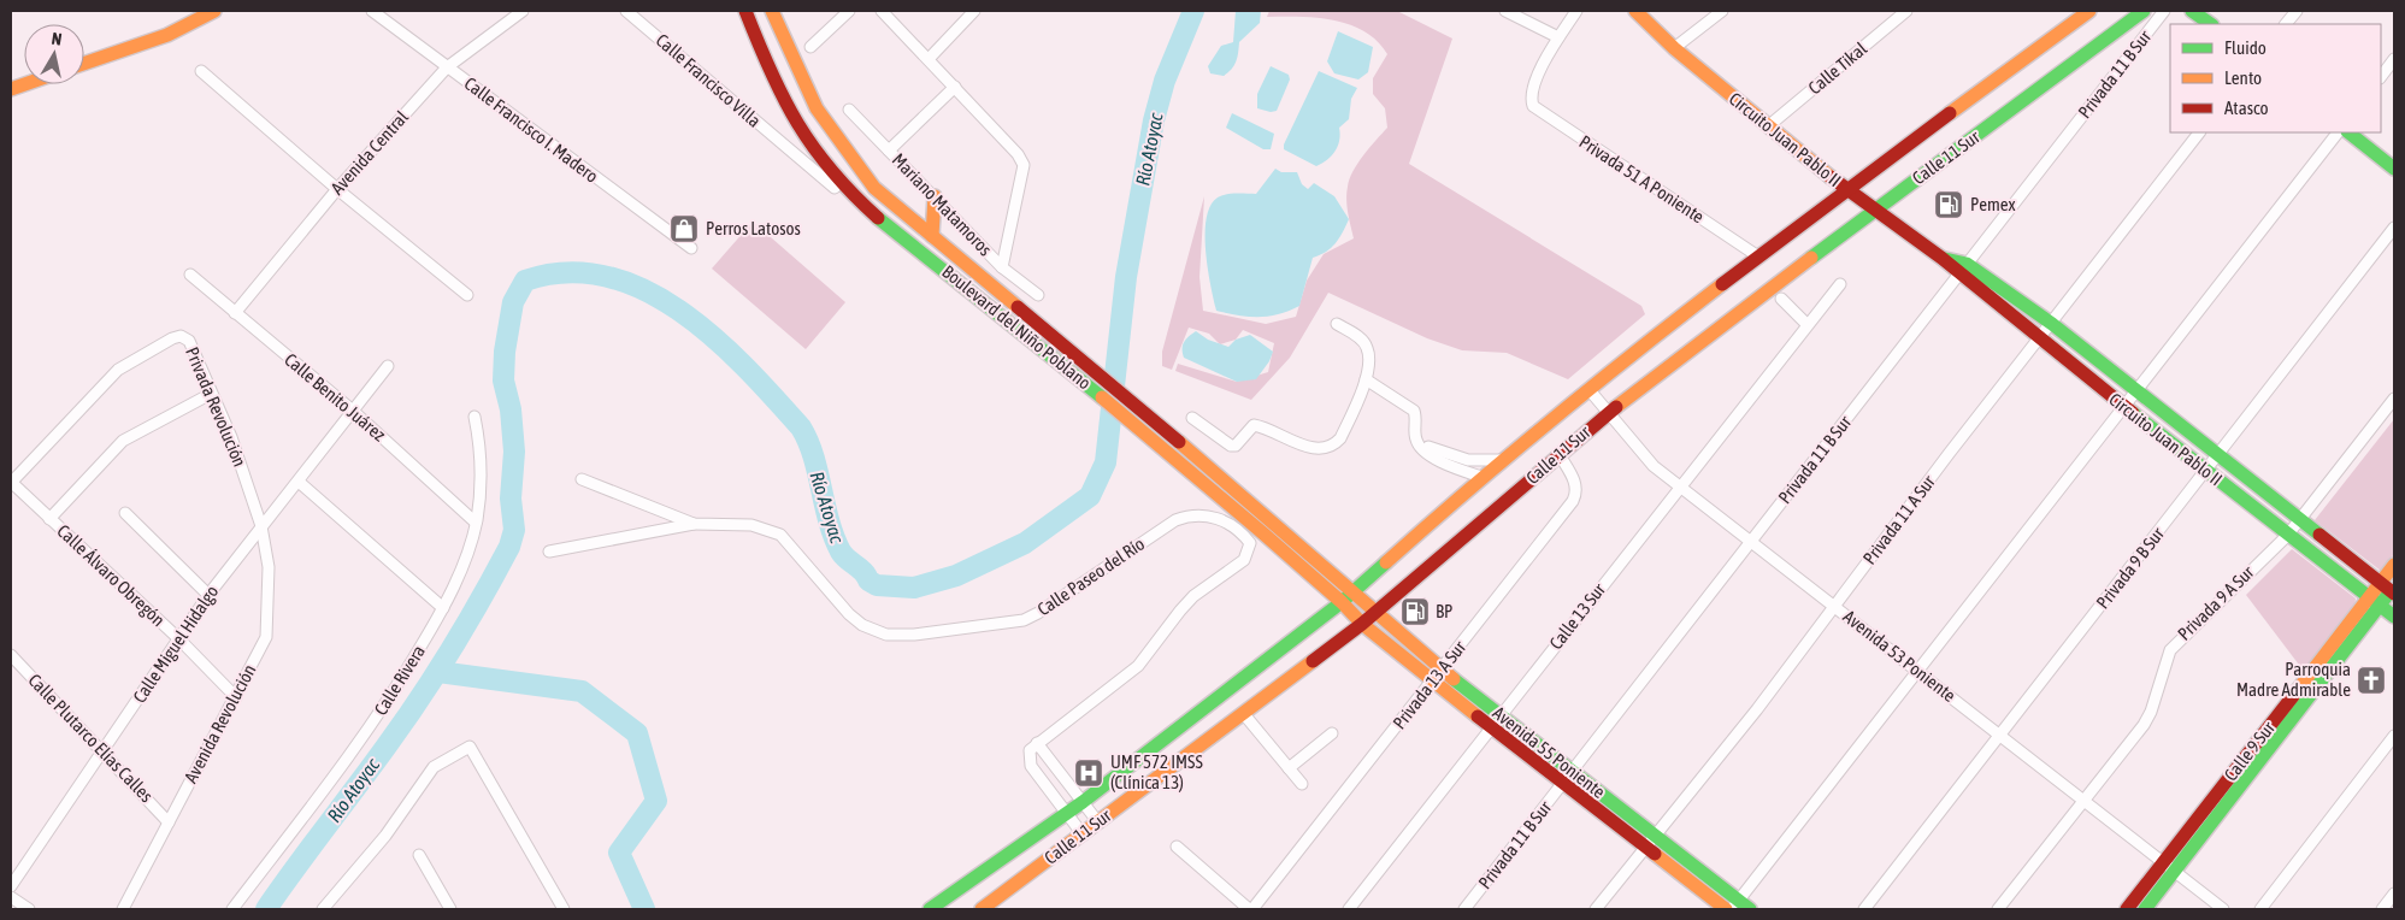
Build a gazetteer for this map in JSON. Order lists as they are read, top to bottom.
{
  "streets": {
    "main road": [
      "Circuito Juan Pablo II",
      "Calle 11 Sur",
      "Boulevard del Niño Poblano",
      "Calle 9 Sur",
      "Avenida 55 Poniente"
    ],
    "street": [
      "Calle Tikal",
      "Privada 11 B Sur",
      "Calle Francisco Villa",
      "Calle Francisco I. Madero",
      "Avenida Central",
      "Privada 51 A Poniente",
      "Mariano Matamoros",
      "Calle Benito Juárez",
      "Privada Revolución",
      "Privada 11 A Sur",
      "Privada 9 B Sur",
      "Calle Álvaro Obregón",
      "Calle Paseo del Río",
      "Privada 9 A Sur",
      "Calle 13 Sur",
      "Calle Miguel Hidalgo",
      "Avenida 53 Poniente",
      "Calle Rivera",
      "Privada 13 A Sur",
      "Avenida Revolución",
      "Calle Plutarco Elías Calles"
    ]
  },
  "crossings": [
    ["Calle Tikal", "Circuito Juan Pablo II"],
    ["Privada 11 B Sur", "Circuito Juan Pablo II"],
    ["Privada 11 B Sur", "Avenida 53 Poniente"],
    ["Privada 11 B Sur", "Avenida 55 Poniente"],
    ["Calle Francisco I. Madero", "Avenida Central"],
    ["Circuito Juan Pablo II", "Calle 11 Sur"],
    ["Circuito Juan Pablo II", "Privada 11 A Sur"],
    ["Circuito Juan Pablo II", "Privada 9 B Sur"],
    ["Circuito Juan Pablo II", "Privada 9 A Sur"],
    ["Circuito Juan Pablo II", "Calle 9 Sur"],
    ["Avenida Central", "Calle Benito Juárez"],
    ["Calle 11 Sur", "Privada 51 A Poniente"],
    ["Calle 11 Sur", "Boulevard del Niño Poblano"],
    ["Calle 11 Sur", "Avenida 53 Poniente"],
    ["Calle 11 Sur", "Privada 13 A Sur"],
    ["Calle 11 Sur", "Avenida 55 Poniente"],
    ["Boulevard del Niño Poblano", "Avenida 55 Poniente"],
    ["Calle Benito Juárez", "Calle Miguel Hidalgo"],
    ["Calle Benito Juárez", "Calle Rivera"],
    ["Privada Revolución", "Calle Álvaro Obregón"],
    ["Privada Revolución", "Calle Miguel Hidalgo"],
    ["Privada Revolución", "Avenida Revolución"],
    ["Privada 11 A Sur", "Avenida 53 Poniente"],
    ["Privada 11 A Sur", "Avenida 55 Poniente"],
    ["Privada 9 B Sur", "Avenida 53 Poniente"],
    ["Calle Álvaro Obregón", "Calle Miguel Hidalgo"],
    ["Calle Álvaro Obregón", "Avenida Revolución"],
    ["Privada 9 A Sur", "Avenida 53 Poniente"],
    ["Calle 13 Sur", "Avenida 53 Poniente"],
    ["Calle 13 Sur", "Avenida 55 Poniente"],
    ["Calle Miguel Hidalgo", "Avenida Revolución"],
    ["Calle Miguel Hidalgo", "Calle Plutarco Elías Calles"],
    ["Avenida 53 Poniente", "Calle 9 Sur"],
    ["Privada 13 A Sur", "Avenida 55 Poniente"],
    ["Avenida Revolución", "Calle Plutarco Elías Calles"]
  ],
  "water": ["Río Atoyac"],
  "places": {
    "fuel station": ["Pemex", "BP"],
    "shop": ["Perros Latosos"],
    "church": ["Parroquia Madre Admirable"],
    "hospital": ["UMF 572 IMSS (Clínica 13)"]
  },
  "legend": ["Fluido", "Lento", "Atasco"],
  "north": "top"
}
